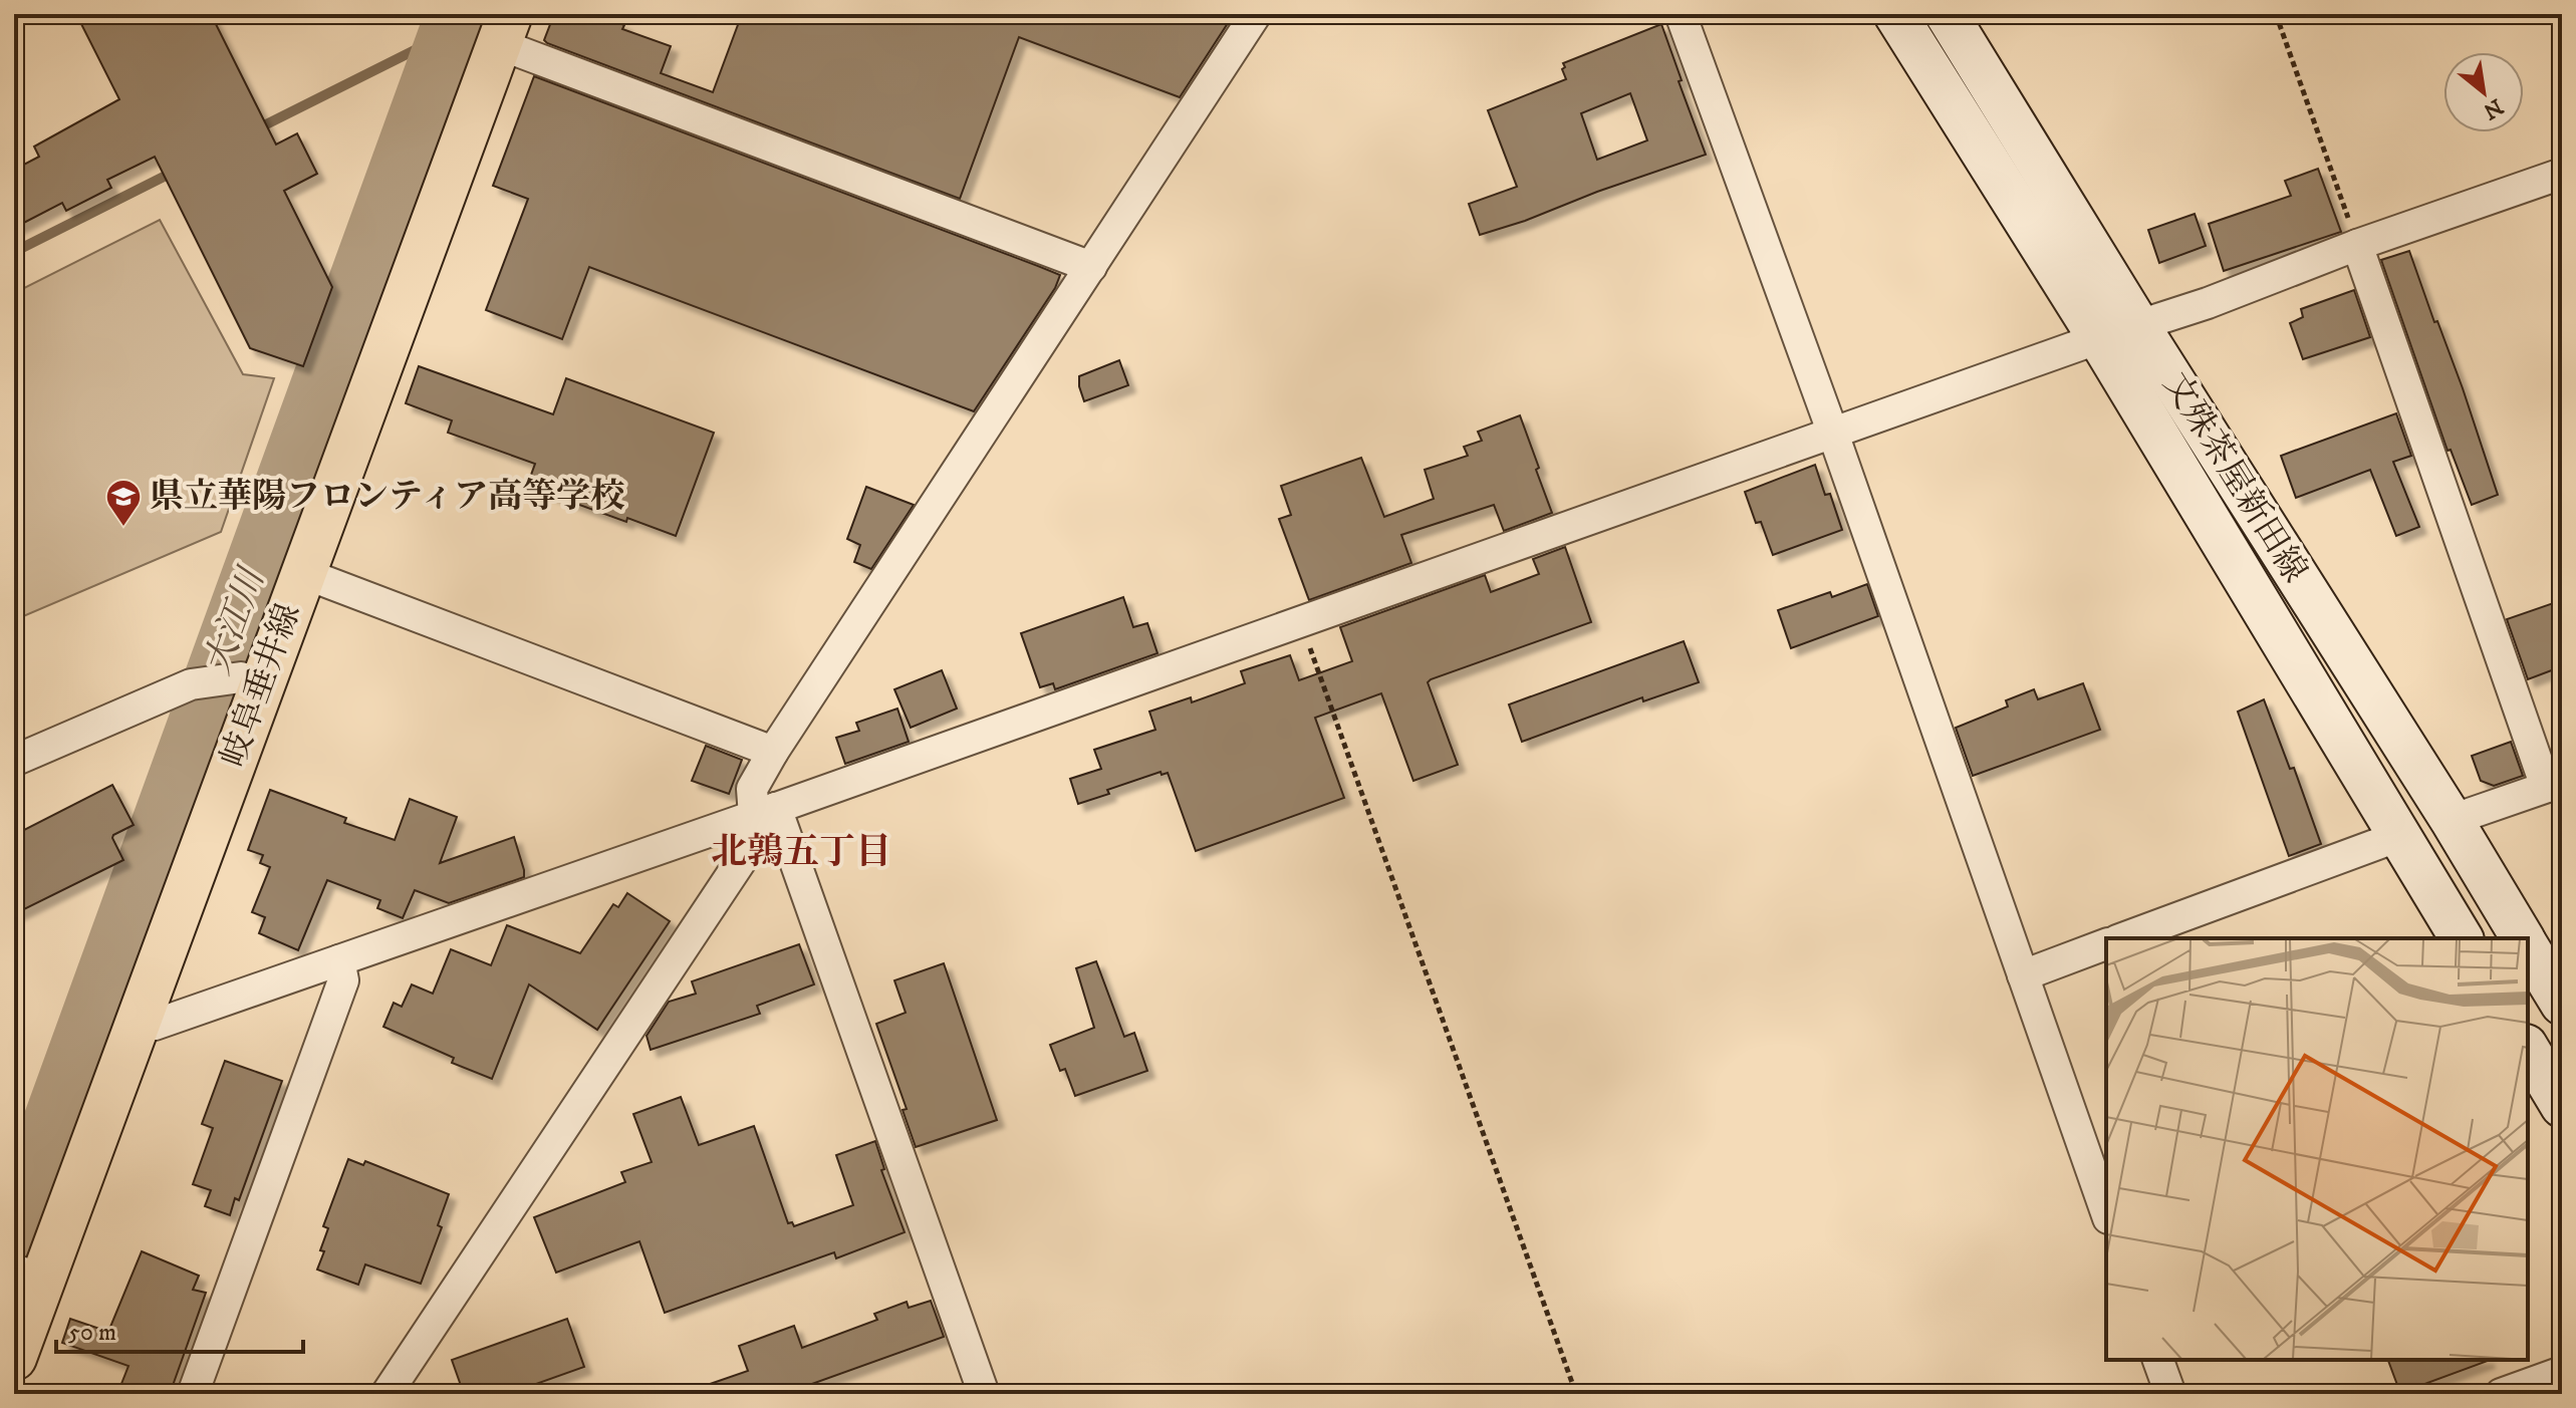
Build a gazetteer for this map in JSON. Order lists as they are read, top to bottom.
{
  "streets": {
    "main road": ["文殊茶屋新田線", "岐阜垂井線"]
  },
  "districts": ["北鶉五丁目"],
  "water": ["大江川"],
  "places": {
    "school or university": ["県立華陽フロンティア高等学校"]
  },
  "scale_bar": "50 m",
  "north": "bottom right"
}
